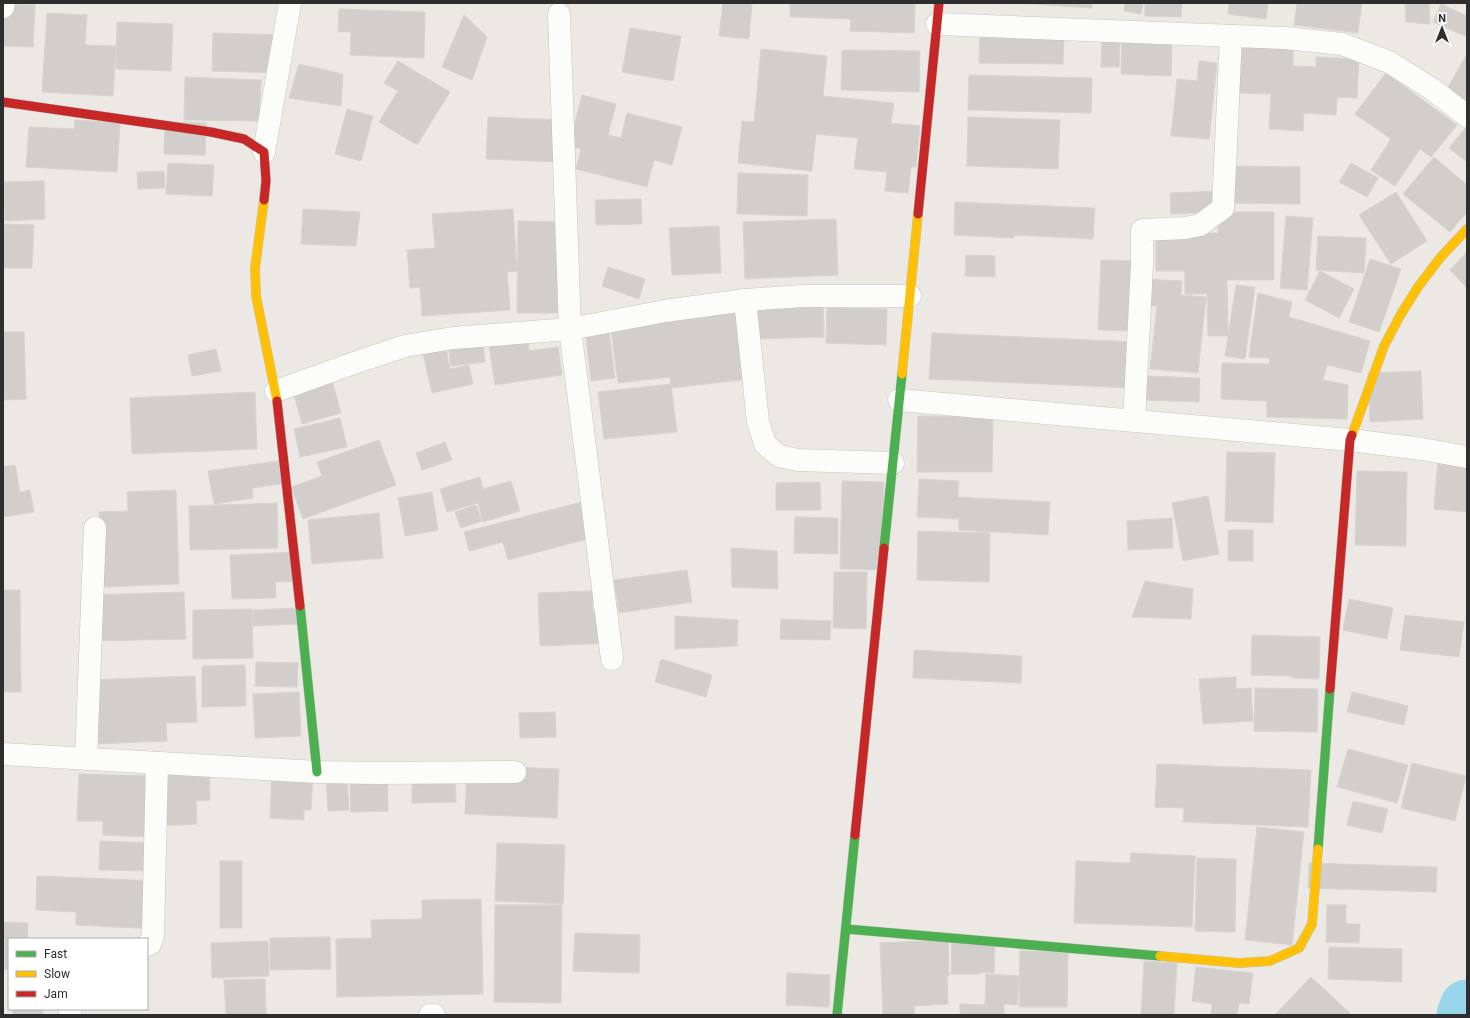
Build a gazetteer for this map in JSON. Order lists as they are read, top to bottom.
{
  "legend": ["Fast", "Slow", "Jam"],
  "north": "top"
}
